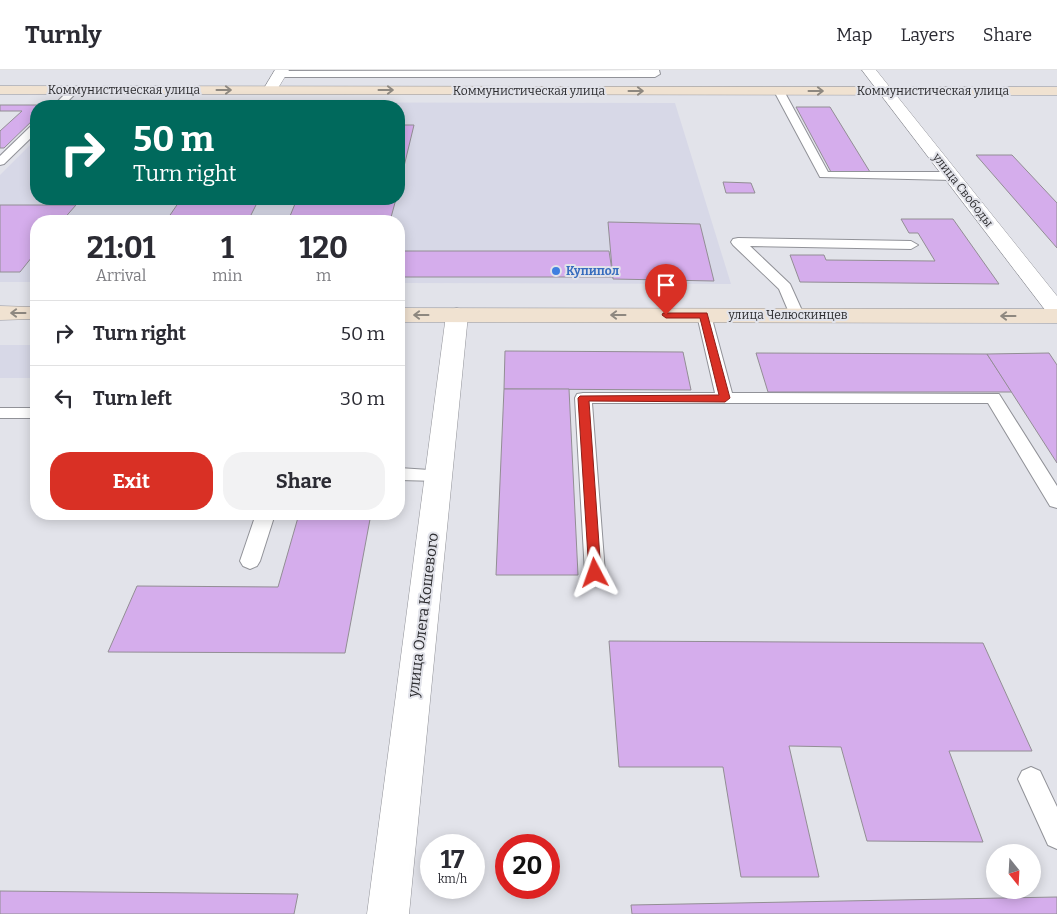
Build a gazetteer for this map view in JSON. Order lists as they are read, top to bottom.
{
  "streets": {
    "main road": ["Коммунистическая улица", "улица Челюскинцев"],
    "street": ["улица Свободы", "улица Олега Кошевого"]
  },
  "crossings": [
    ["Коммунистическая улица", "улица Свободы"],
    ["улица Челюскинцев", "улица Олега Кошевого"]
  ],
  "one_way": ["Коммунистическая улица", "улица Челюскинцев"],
  "places": ["Купипол"],
  "north": "bottom",
  "page": {
    "header": "Turnly",
    "nav": ["Map", "Layers", "Share"],
    "turn": ["50 m", "Turn right"],
    "eta": [
      "21:01",
      "Arrival",
      "1",
      "min",
      "120",
      "m"
    ],
    "list": [
      {
        "name": "Turn right",
        "value": "50 m"
      },
      {
        "name": "Turn left",
        "value": "30 m"
      }
    ],
    "buttons": ["Exit", "Share"],
    "speed": "17 km/h",
    "limit": "20"
  }
}
